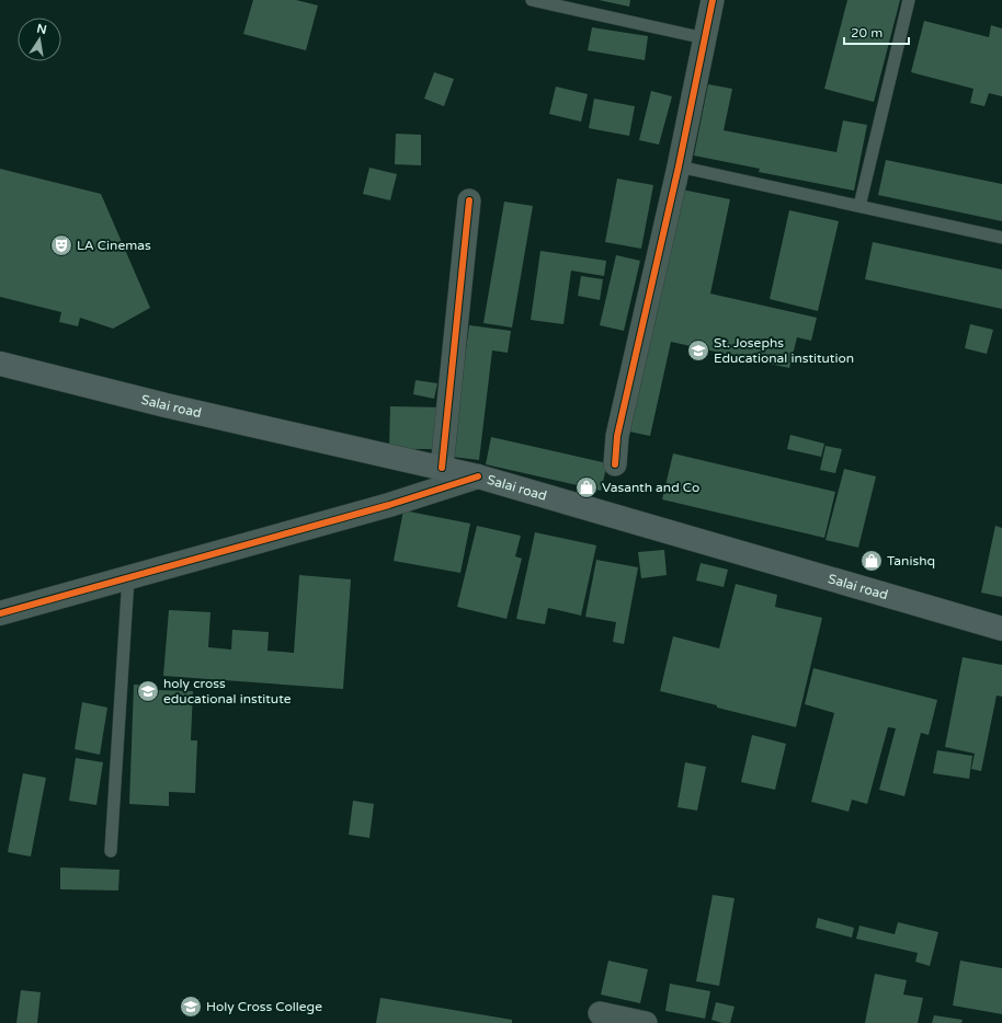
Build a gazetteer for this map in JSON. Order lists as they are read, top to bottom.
{
  "streets": {
    "main road": ["Salai road"]
  },
  "places": {
    "theatre": ["LA Cinemas"],
    "school or university": ["St. Josephs Educational institution", "holy cross educational institute", "Holy Cross College"],
    "shop": ["Vasanth and Co", "Tanishq"]
  },
  "scale_bar": "20 m",
  "north": "top"
}
